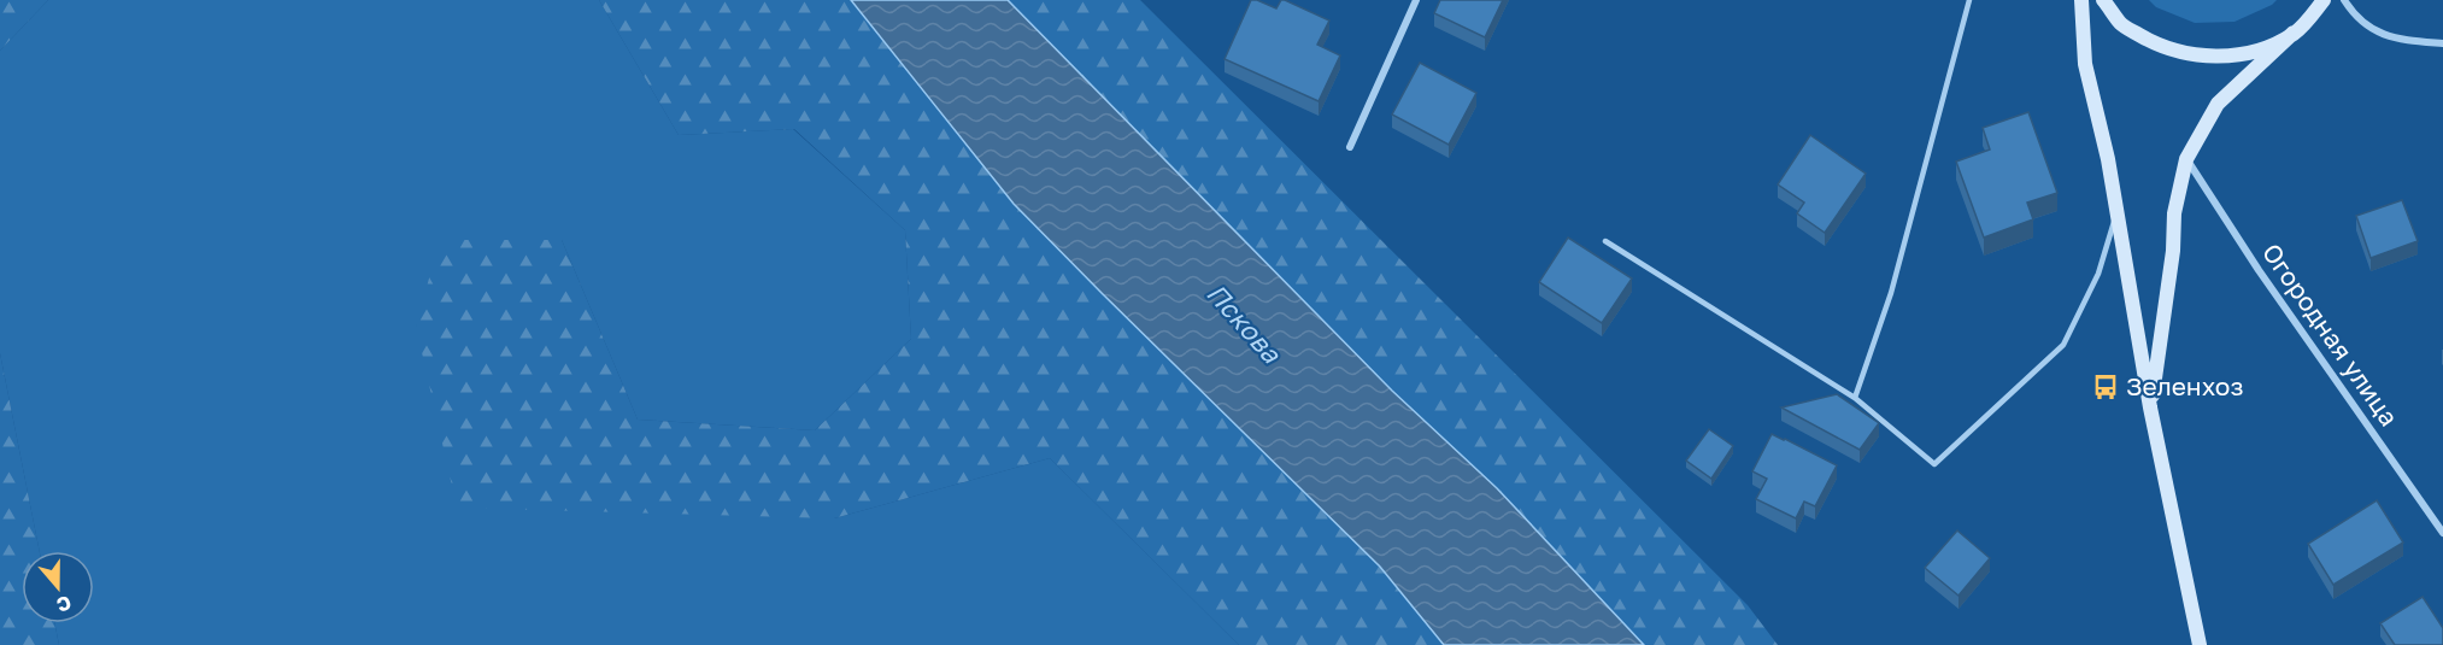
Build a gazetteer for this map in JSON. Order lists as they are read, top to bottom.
{
  "streets": {
    "street": ["Огородная улица"]
  },
  "water": ["Пскова"],
  "places": {
    "bus stop": ["Зеленхоз"]
  },
  "north": "bottom"
}
